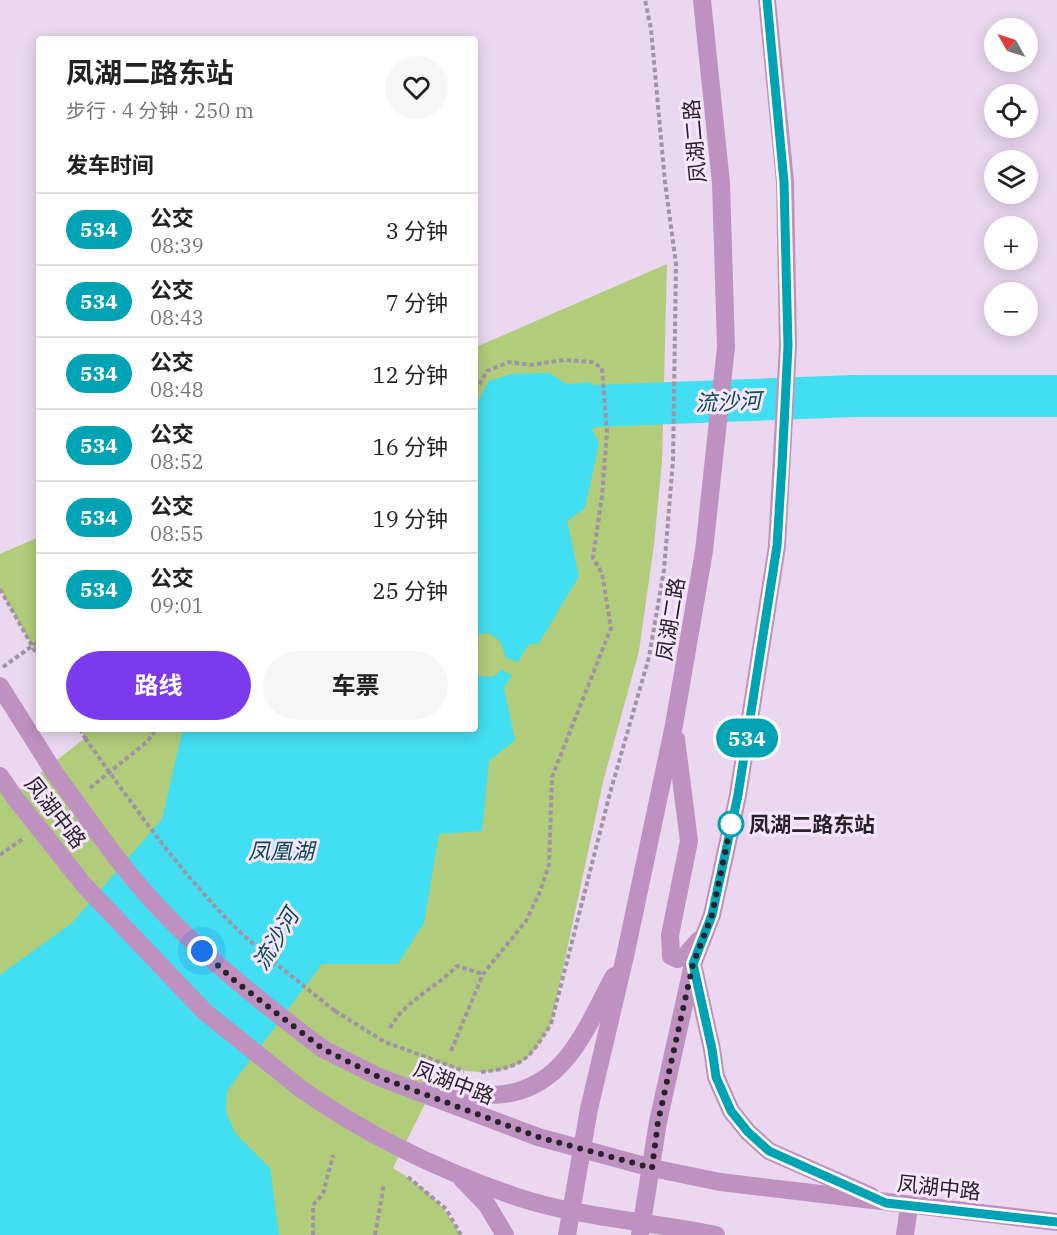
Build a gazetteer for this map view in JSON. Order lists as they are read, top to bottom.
{
  "streets": {
    "street": ["凤湖二路", "凤湖中路"]
  },
  "crossings": [
    ["凤湖二路", "凤湖中路"]
  ],
  "water": ["流沙河", "凤凰湖"],
  "places": ["凤湖二路东站"],
  "lines": ["bus line 534"],
  "north": "top left",
  "page": {
    "on_map": "534",
    "map_buttons": ["+", "−"],
    "heading": [
      ["凤湖二路东站", "步行 · 4 分钟 · 250 m"],
      "发车时间"
    ],
    "list": [
      {
        "mark": "534",
        "name": "公交",
        "note": "08:39",
        "value": "3 分钟"
      },
      {
        "mark": "534",
        "name": "公交",
        "note": "08:43",
        "value": "7 分钟"
      },
      {
        "mark": "534",
        "name": "公交",
        "note": "08:48",
        "value": "12 分钟"
      },
      {
        "mark": "534",
        "name": "公交",
        "note": "08:52",
        "value": "16 分钟"
      },
      {
        "mark": "534",
        "name": "公交",
        "note": "08:55",
        "value": "19 分钟"
      },
      {
        "mark": "534",
        "name": "公交",
        "note": "09:01",
        "value": "25 分钟"
      }
    ],
    "buttons": ["路线", "车票"]
  }
}
